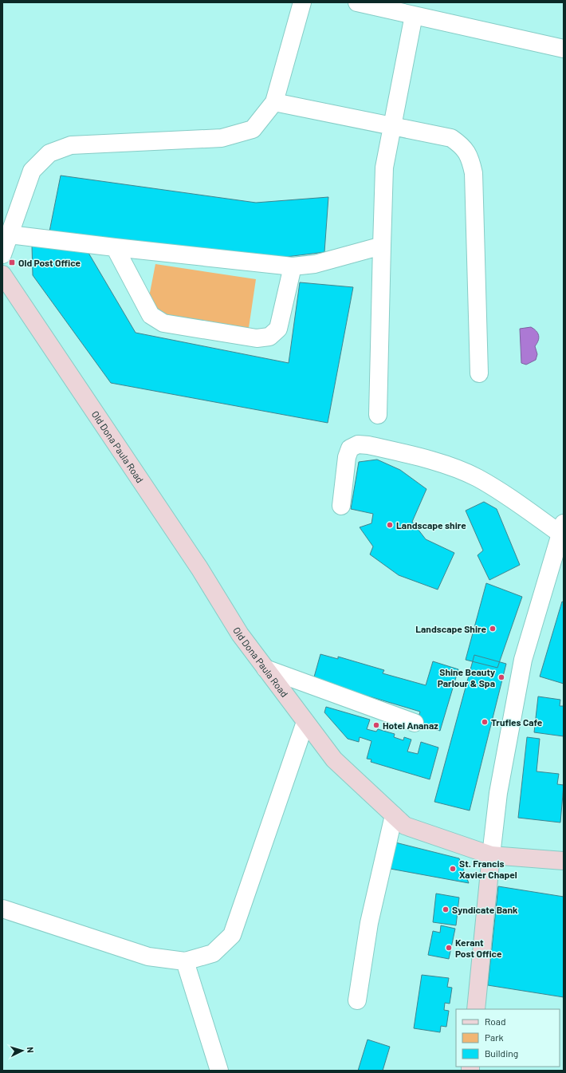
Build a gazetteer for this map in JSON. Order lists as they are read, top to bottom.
{
  "streets": {
    "main road": ["Old Dona Paula Road"]
  },
  "places": {
    "transit": ["Old Post Office"],
    "other": [
      "Landscape shire",
      "Landscape Shire",
      "Shine Beauty Parlour & Spa",
      "Trufles Cafe",
      "Hotel Ananaz",
      "St. Francis Xavier Chapel",
      "Syndicate Bank",
      "Kerant Post Office"
    ]
  },
  "legend": ["Road", "Park", "Building"],
  "north": "right"
}
